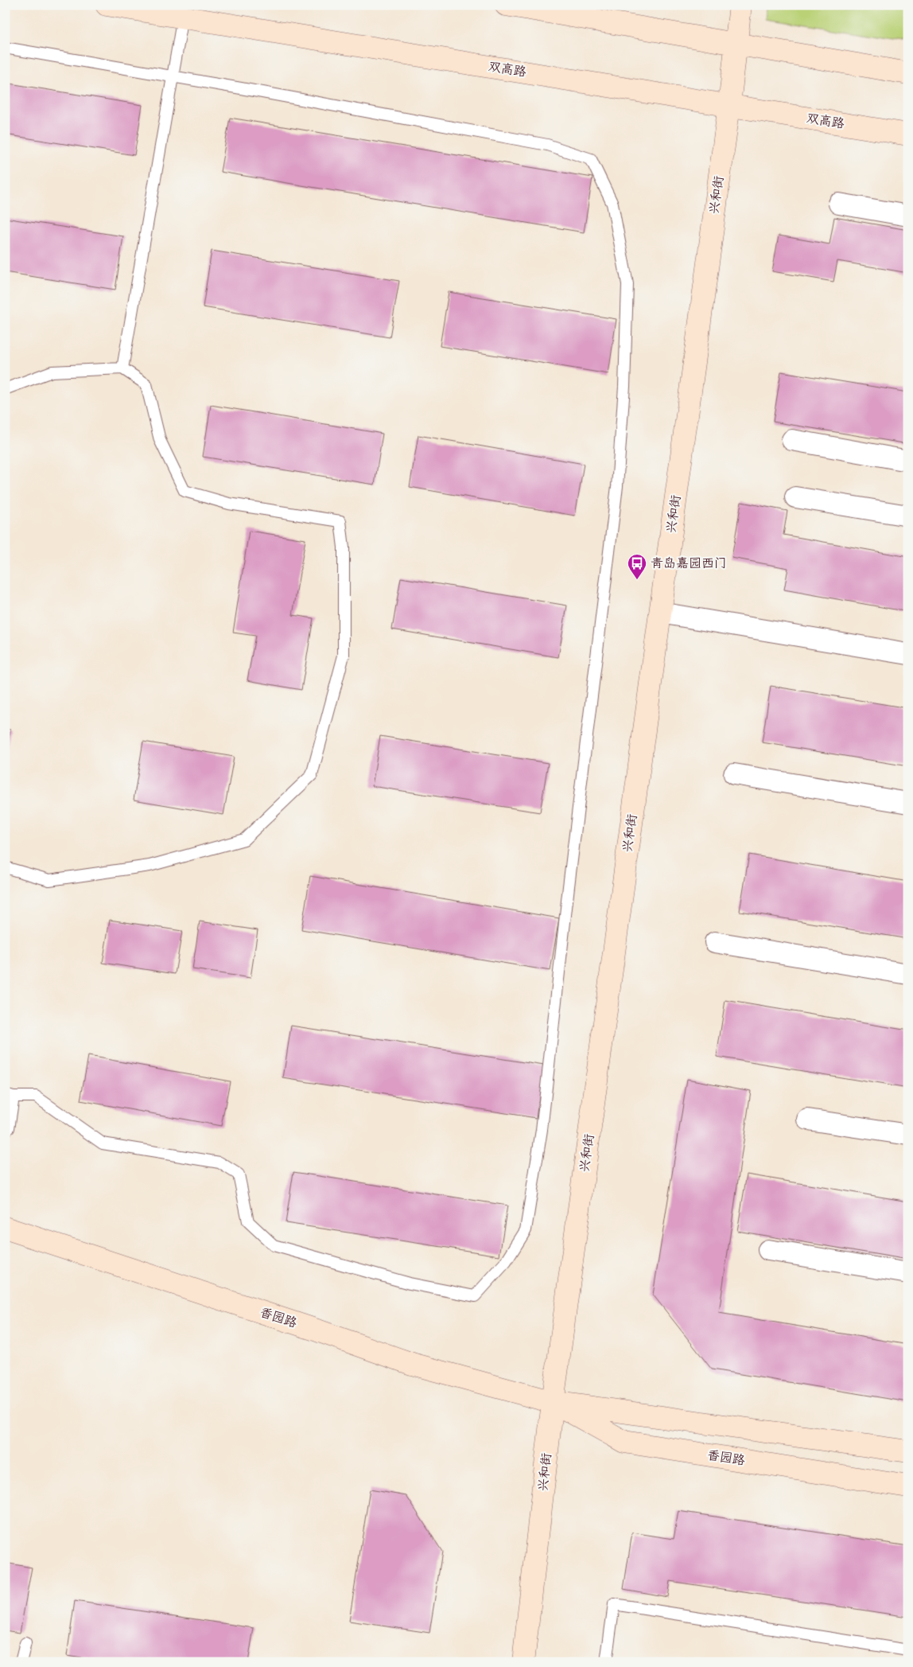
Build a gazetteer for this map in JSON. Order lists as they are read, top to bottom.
{
  "streets": {
    "street": ["双高路", "兴和街", "香园路"]
  },
  "crossings": [
    ["双高路", "兴和街"],
    ["兴和街", "香园路"]
  ],
  "places": {
    "bus stop": ["青岛嘉园西门"]
  }
}
